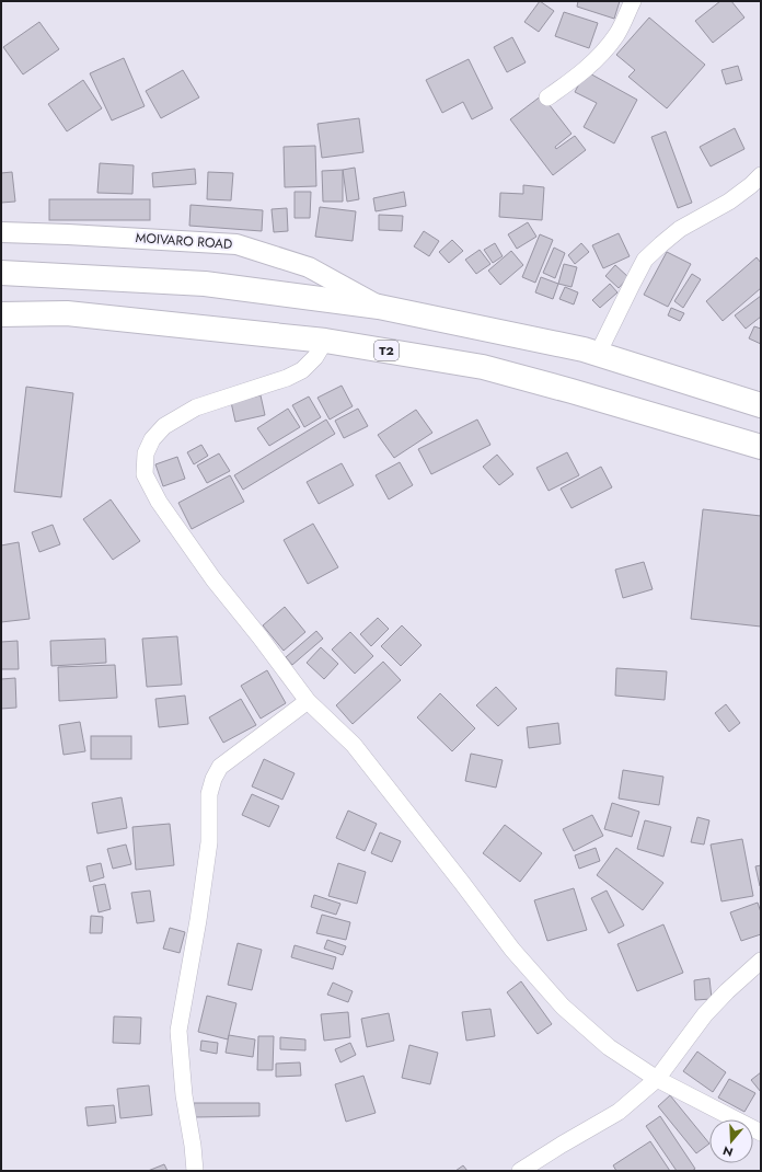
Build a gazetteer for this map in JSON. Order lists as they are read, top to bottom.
{
  "streets": {
    "highway": ["T2"],
    "street": ["MOIVARO ROAD"]
  },
  "north": "bottom"
}
